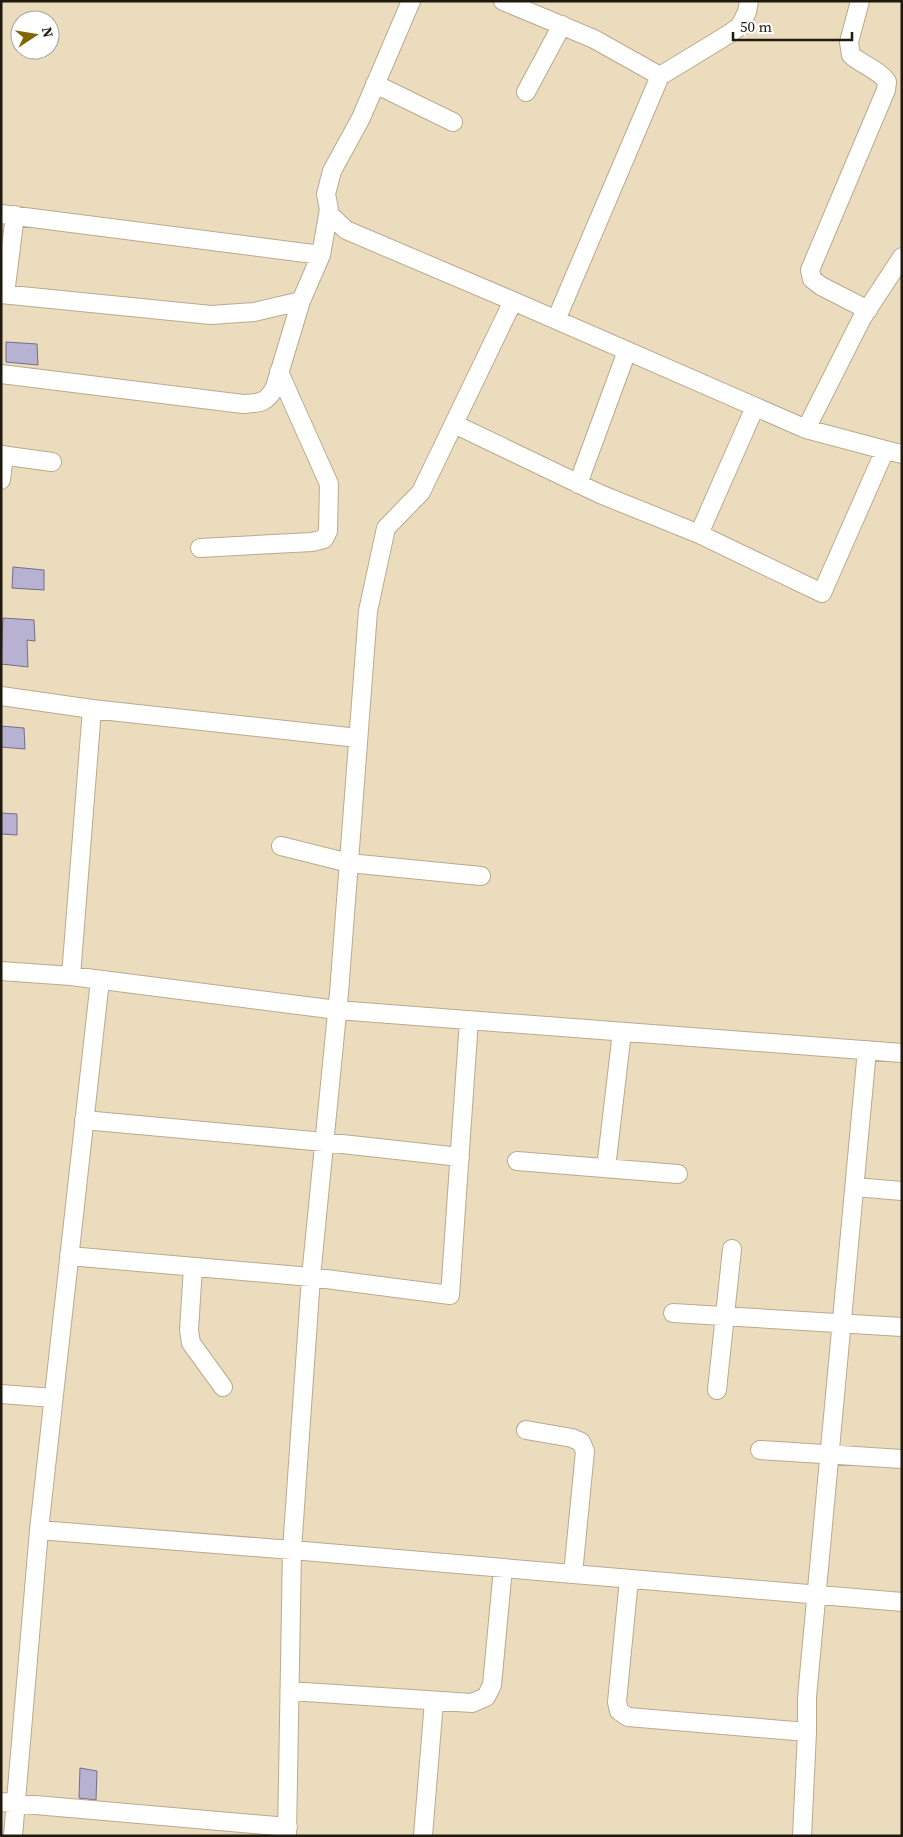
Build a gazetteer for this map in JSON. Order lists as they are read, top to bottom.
{
  "scale_bar": "50 m",
  "north": "right"
}
